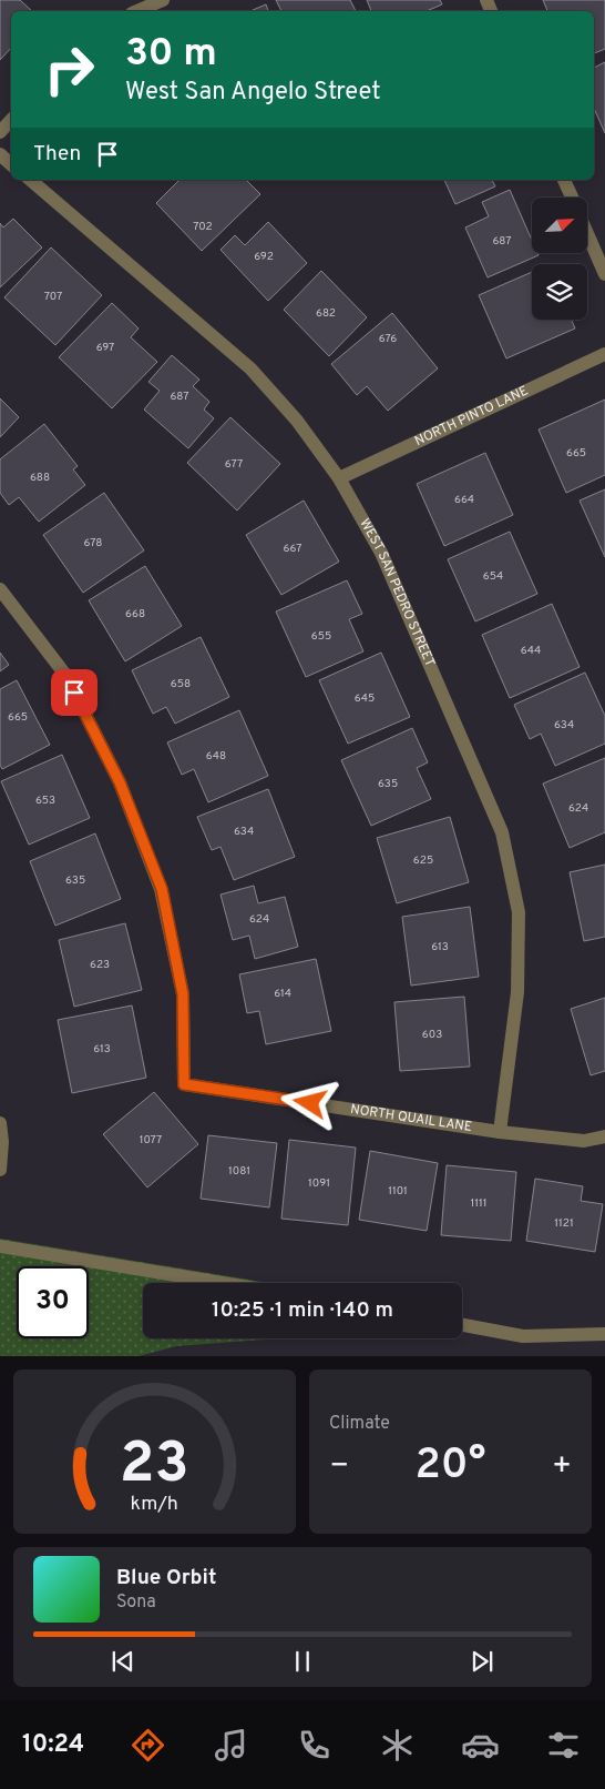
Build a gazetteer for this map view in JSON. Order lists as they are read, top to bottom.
{
  "streets": {
    "street": ["NORTH PINTO LANE", "WEST SAN PEDRO STREET", "NORTH QUAIL LANE"]
  },
  "crossings": [
    ["NORTH PINTO LANE", "WEST SAN PEDRO STREET"],
    ["WEST SAN PEDRO STREET", "NORTH QUAIL LANE"]
  ],
  "house_numbers": [
    "702",
    "687",
    "692",
    "707",
    "682",
    "676",
    "697",
    "687",
    "665",
    "677",
    "688",
    "664",
    "678",
    "667",
    "654",
    "668",
    "655",
    "644",
    "658",
    "645",
    "665",
    "634",
    "648",
    "635",
    "653",
    "624",
    "634",
    "625",
    "635",
    "624",
    "613",
    "623",
    "614",
    "603",
    "613",
    "1077",
    "1081",
    "1091",
    "1101",
    "1111",
    "1121"
  ],
  "north": "top right",
  "page": {
    "turn": ["30 m", "West San Angelo Street"],
    "then": "Then",
    "limit": "30",
    "trip": "10:25 · 1 min · 140 m",
    "tile": "Climate",
    "heat": ["−", "20°", "+"],
    "song": ["Blue Orbit", "Sona"],
    "tabs": "10:24",
    "gauge": ["23", "km/h"]
  }
}
